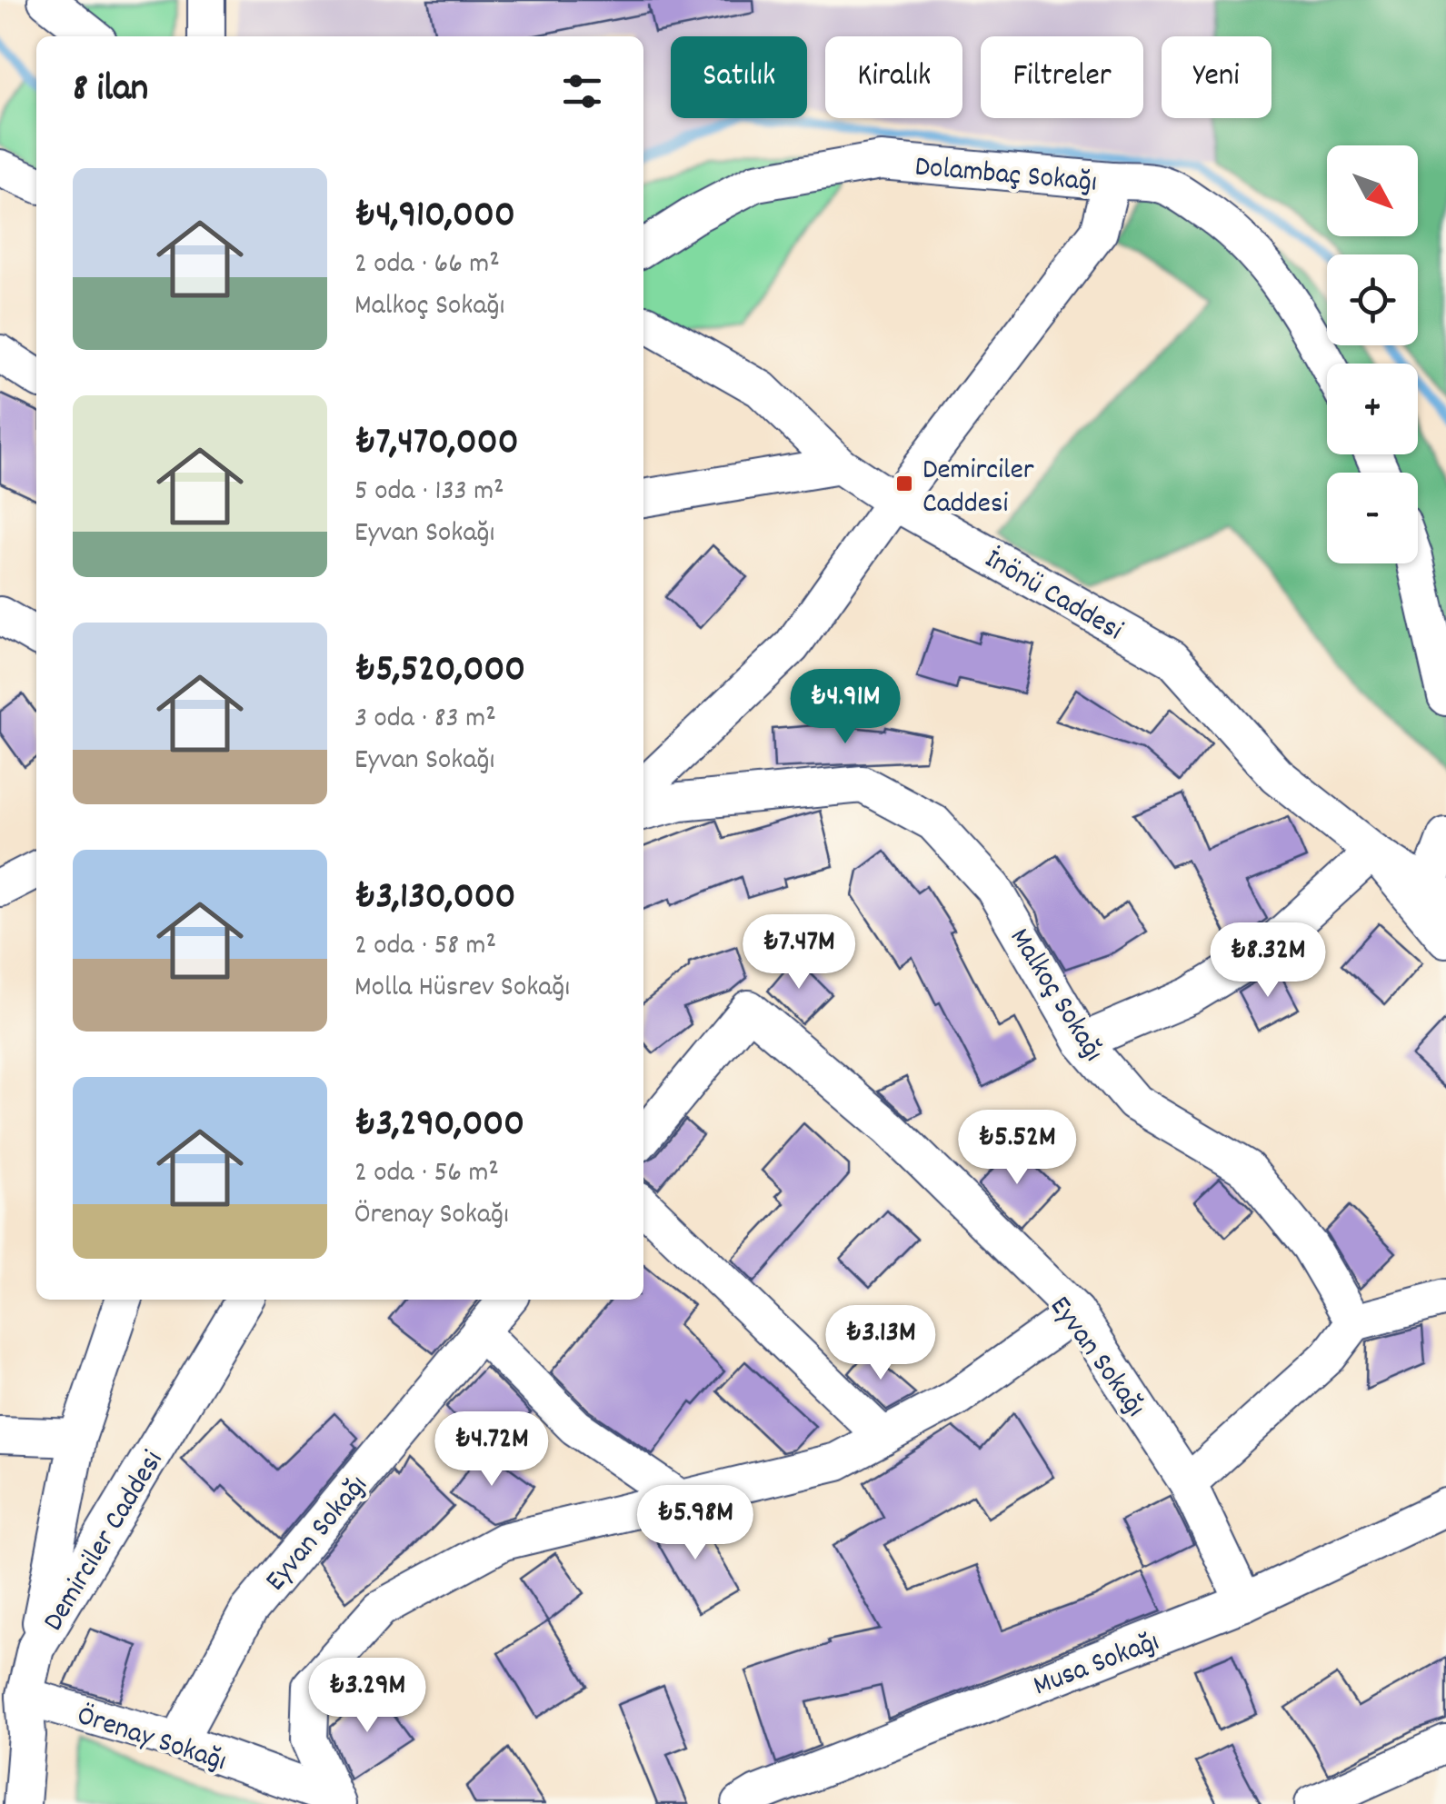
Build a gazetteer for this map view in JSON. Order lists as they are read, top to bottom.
{
  "streets": {
    "street": [
      "Dolambaç Sokağı",
      "İnönü Caddesi",
      "Malkoç Sokağı",
      "Eyvan Sokağı",
      "Demirciler Caddesi",
      "Musa Sokağı",
      "Örenay Sokağı"
    ]
  },
  "crossings": [
    ["Dolambaç Sokağı", "İnönü Caddesi"],
    ["Eyvan Sokağı", "Musa Sokağı"],
    ["Eyvan Sokağı", "Örenay Sokağı"],
    ["Demirciler Caddesi", "Örenay Sokağı"]
  ],
  "places": {
    "transit": ["Demirciler Caddesi"]
  },
  "north": "bottom right",
  "page": {
    "chip": [
      "Satılık",
      "Kiralık",
      "Filtreler",
      "Yeni"
    ],
    "heading": "8 ilan",
    "map_buttons": ["+", "−"],
    "list": [
      {
        "name": "₺4,910,000",
        "note": "2 oda · 66 m² · Malkoç Sokağı"
      },
      {
        "name": "₺7,470,000",
        "note": "5 oda · 133 m² · Eyvan Sokağı"
      },
      {
        "name": "₺5,520,000",
        "note": "3 oda · 83 m² · Eyvan Sokağı"
      },
      {
        "name": "₺3,130,000",
        "note": "2 oda · 58 m² · Molla Hüsrev Sokağı"
      },
      {
        "name": "₺3,290,000",
        "note": "2 oda · 56 m² · Örenay Sokağı"
      }
    ],
    "price": [
      "₺4.91M",
      "₺7.47M",
      "₺8.32M",
      "₺5.52M",
      "₺3.13M",
      "₺4.72M",
      "₺5.98M",
      "₺3.29M"
    ]
  }
}
